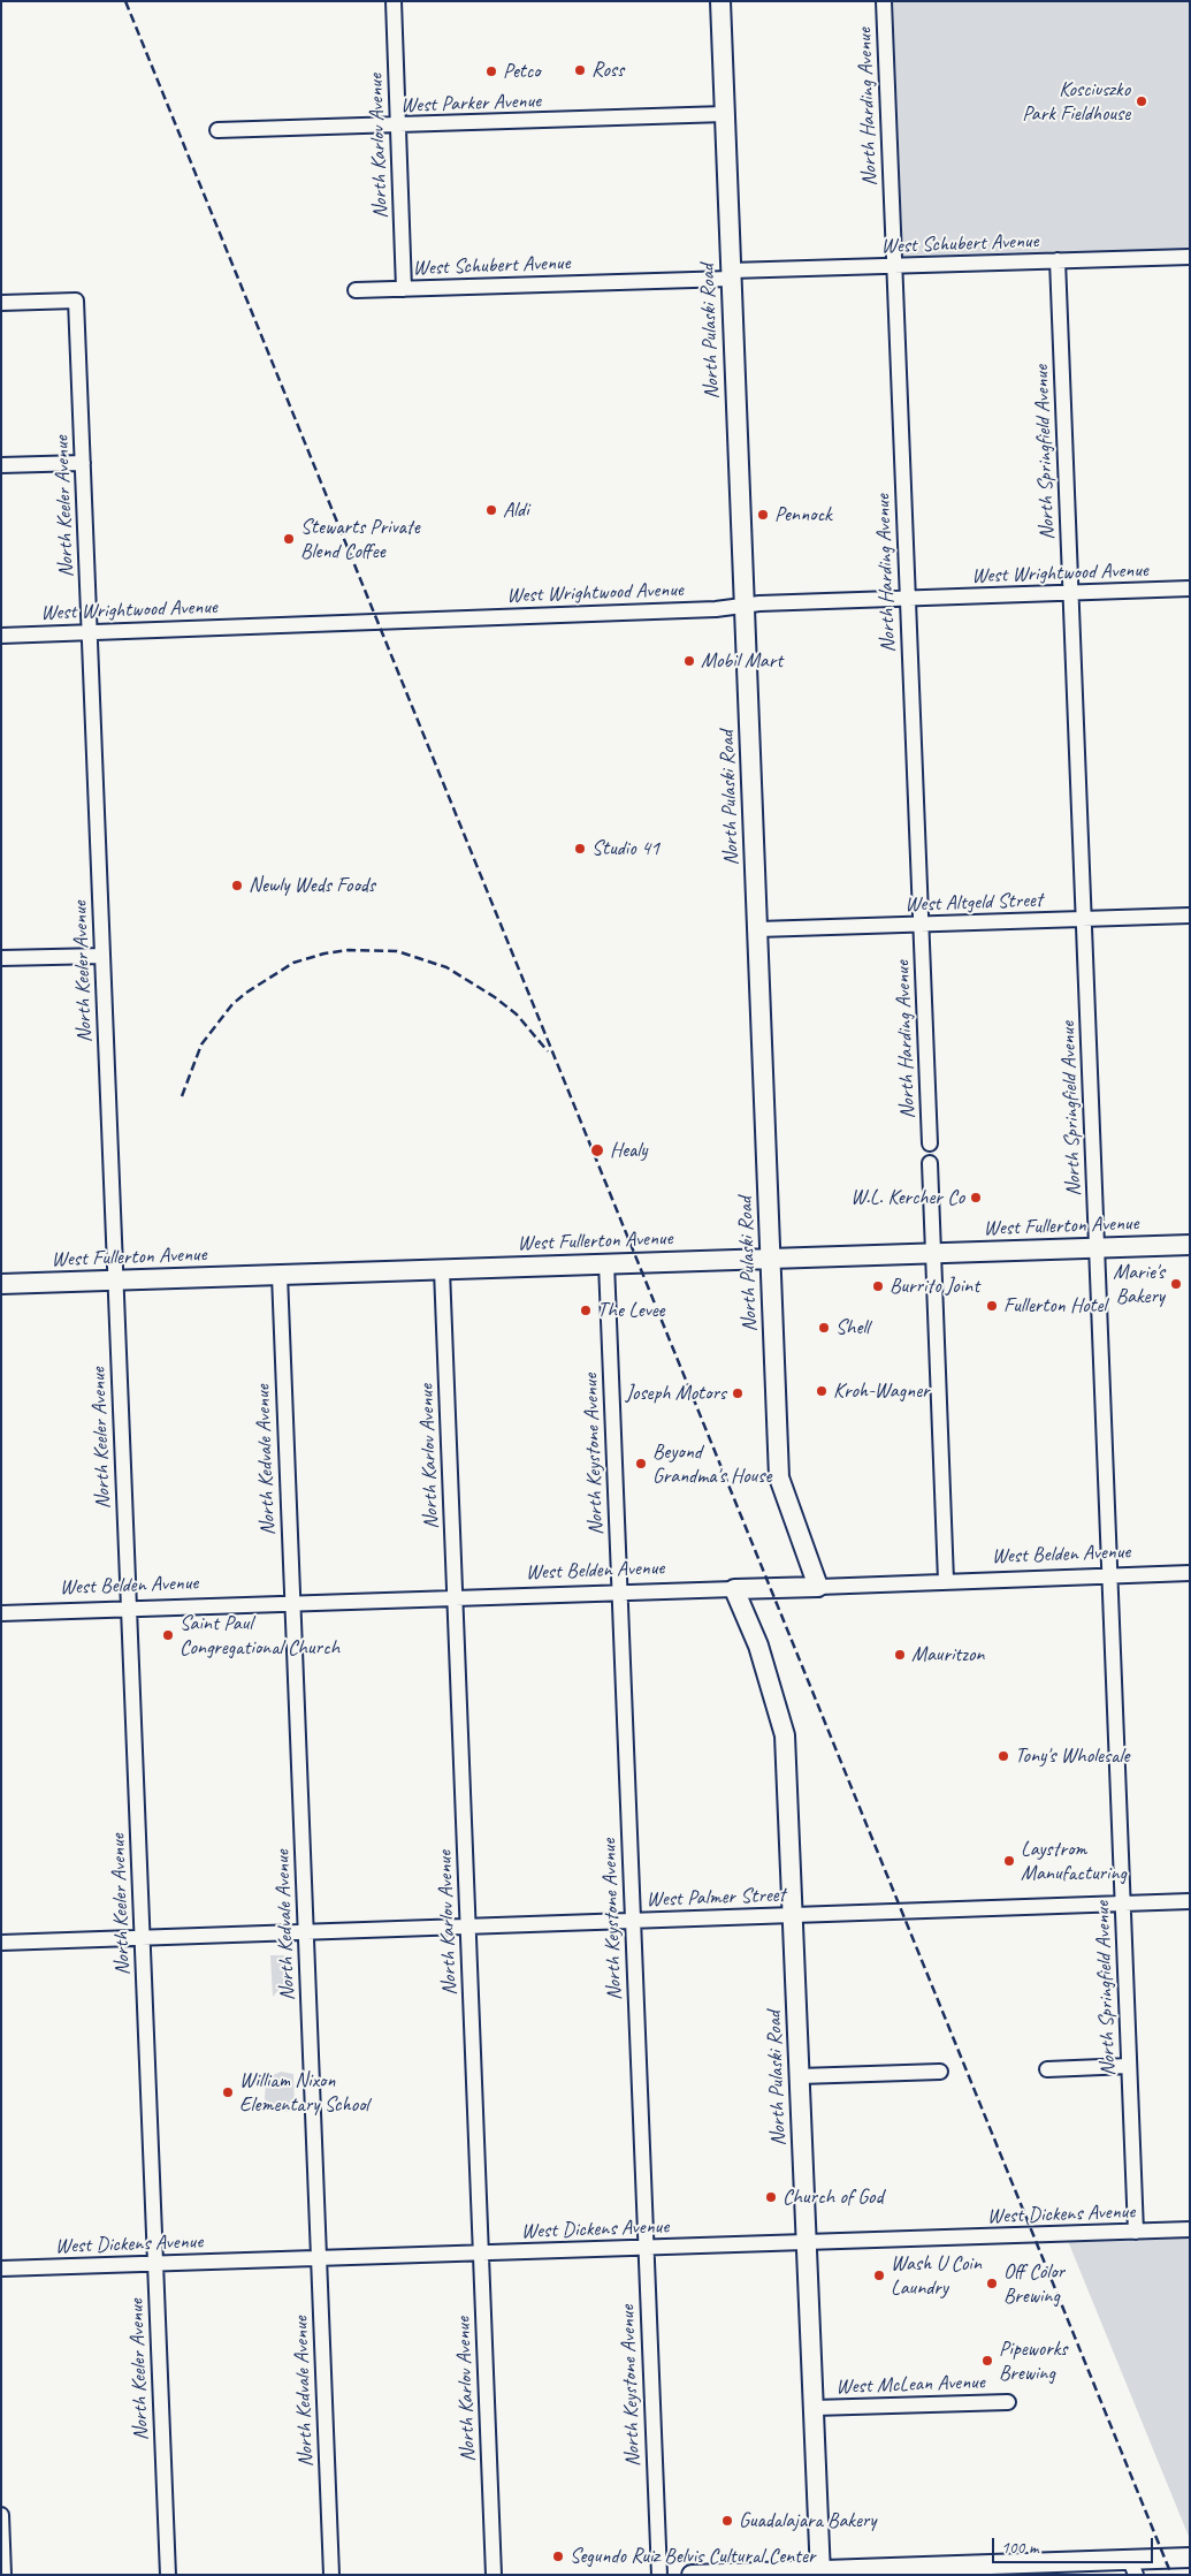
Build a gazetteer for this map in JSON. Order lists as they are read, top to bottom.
{
  "streets": {
    "main road": ["North Pulaski Road", "West Fullerton Avenue", "West Belden Avenue"],
    "street": [
      "West Parker Avenue",
      "North Harding Avenue",
      "North Karlov Avenue",
      "West Schubert Avenue",
      "North Springfield Avenue",
      "North Keeler Avenue",
      "West Wrightwood Avenue",
      "West Altgeld Street",
      "North Keystone Avenue",
      "North Kedvale Avenue",
      "West Palmer Street",
      "West Dickens Avenue",
      "West McLean Avenue"
    ]
  },
  "crossings": [
    ["West Parker Avenue", "North Karlov Avenue"],
    ["West Parker Avenue", "North Pulaski Road"],
    ["North Harding Avenue", "West Schubert Avenue"],
    ["North Harding Avenue", "West Wrightwood Avenue"],
    ["North Harding Avenue", "West Altgeld Street"],
    ["North Karlov Avenue", "West Schubert Avenue"],
    ["North Karlov Avenue", "West Fullerton Avenue"],
    ["North Karlov Avenue", "West Belden Avenue"],
    ["North Karlov Avenue", "West Palmer Street"],
    ["North Karlov Avenue", "West Dickens Avenue"],
    ["West Schubert Avenue", "North Pulaski Road"],
    ["West Schubert Avenue", "North Springfield Avenue"],
    ["North Pulaski Road", "West Wrightwood Avenue"],
    ["North Pulaski Road", "West Altgeld Street"],
    ["North Pulaski Road", "West Fullerton Avenue"],
    ["North Pulaski Road", "West Belden Avenue"],
    ["North Pulaski Road", "West Palmer Street"],
    ["North Pulaski Road", "West Dickens Avenue"],
    ["North Pulaski Road", "West McLean Avenue"],
    ["North Springfield Avenue", "West Wrightwood Avenue"],
    ["North Springfield Avenue", "West Altgeld Street"],
    ["North Springfield Avenue", "West Fullerton Avenue"],
    ["North Springfield Avenue", "West Belden Avenue"],
    ["North Springfield Avenue", "West Palmer Street"],
    ["North Springfield Avenue", "West Dickens Avenue"],
    ["North Keeler Avenue", "West Wrightwood Avenue"],
    ["North Keeler Avenue", "West Fullerton Avenue"],
    ["North Keeler Avenue", "West Belden Avenue"],
    ["North Keeler Avenue", "West Palmer Street"],
    ["North Keeler Avenue", "West Dickens Avenue"],
    ["West Fullerton Avenue", "North Keystone Avenue"],
    ["West Fullerton Avenue", "North Kedvale Avenue"],
    ["North Keystone Avenue", "West Belden Avenue"],
    ["North Keystone Avenue", "West Palmer Street"],
    ["North Keystone Avenue", "West Dickens Avenue"],
    ["North Kedvale Avenue", "West Belden Avenue"],
    ["North Kedvale Avenue", "West Palmer Street"],
    ["North Kedvale Avenue", "West Dickens Avenue"]
  ],
  "places": [
    "Ross",
    "Petco",
    "Kosciuszko Park Fieldhouse",
    "Aldi",
    "Pennock",
    "Stewarts Private Blend Coffee",
    "Mobil Mart",
    "Studio 41",
    "Newly Weds Foods",
    "Healy",
    "W.L. Kercher Co",
    "Marie's Bakery",
    "Burrito Joint",
    "Fullerton Hotel",
    "The Levee",
    "Shell",
    "Kroh-Wagner",
    "Joseph Motors",
    "Beyond Grandma's House",
    "Saint Paul Congregational Church",
    "Mauritzon",
    "Tony's Wholesale",
    "Laystrom Manufacturing",
    "William Nixon Elementary School",
    "Church of God",
    "Wash U Coin Laundry",
    "Off Color Brewing",
    "Pipeworks Brewing",
    "Guadalajara Bakery",
    "Segundo Ruiz Belvis Cultural Center"
  ],
  "scale_bar": "100 m"
}
